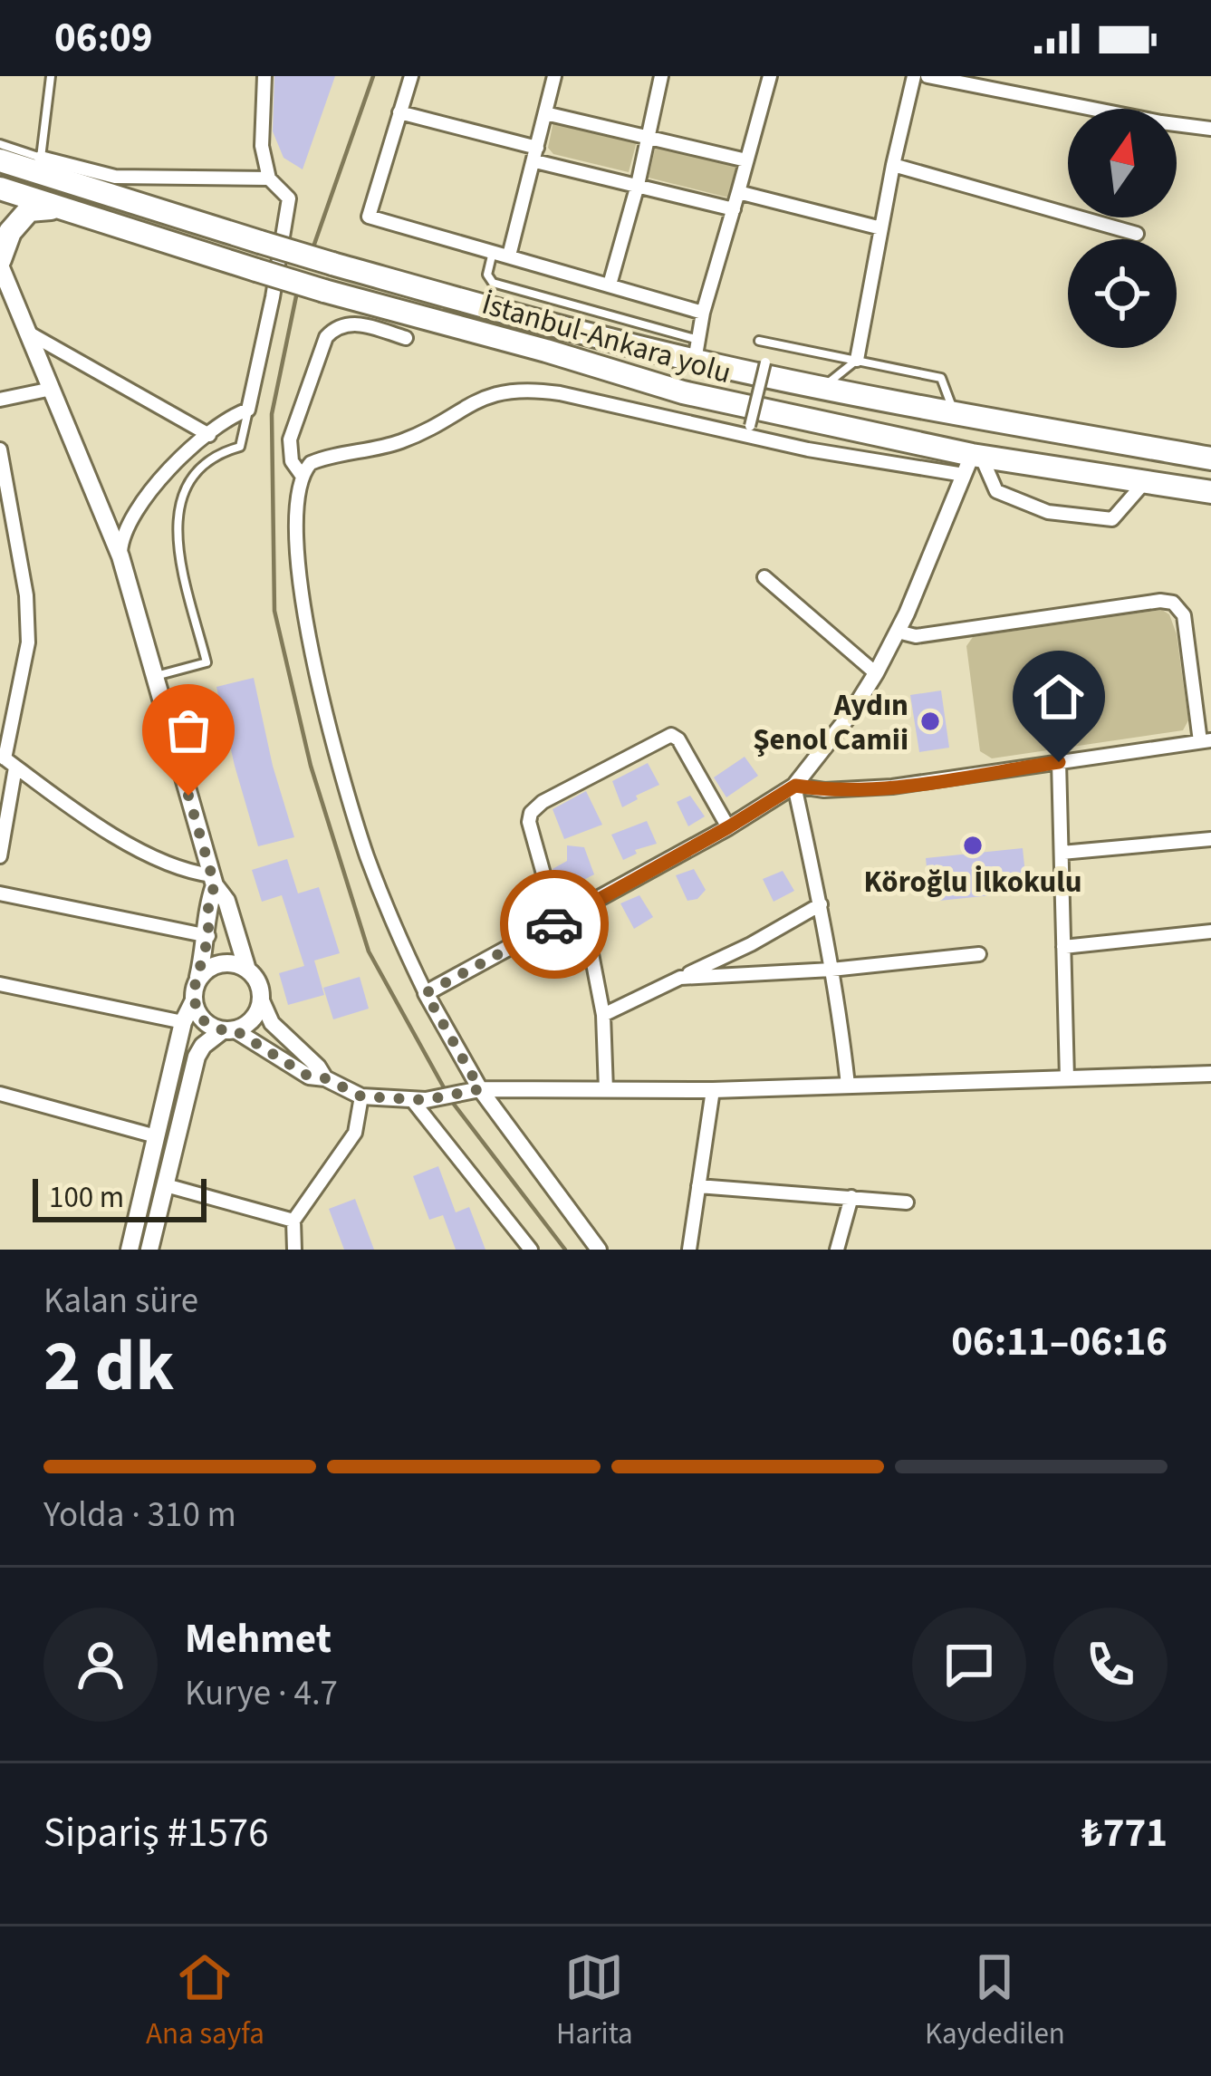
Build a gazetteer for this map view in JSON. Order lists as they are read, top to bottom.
{
  "streets": {
    "highway": ["İstanbul-Ankara yolu"]
  },
  "places": ["Aydın Şenol Camii", "Köroğlu İlkokulu"],
  "scale_bar": "100 m",
  "north": "top",
  "page": {
    "status": "06:09",
    "scale": "100 m",
    "heading": ["2 dk", "Kalan süre", "06:11–06:16"],
    "panel": [
      "Mehmet",
      "Kurye · 4.7",
      "Sipariş #1576",
      "₺771"
    ],
    "bar": "Yolda · 310 m",
    "tabs": ["Ana sayfa", "Harita", "Kaydedilen"]
  }
}
